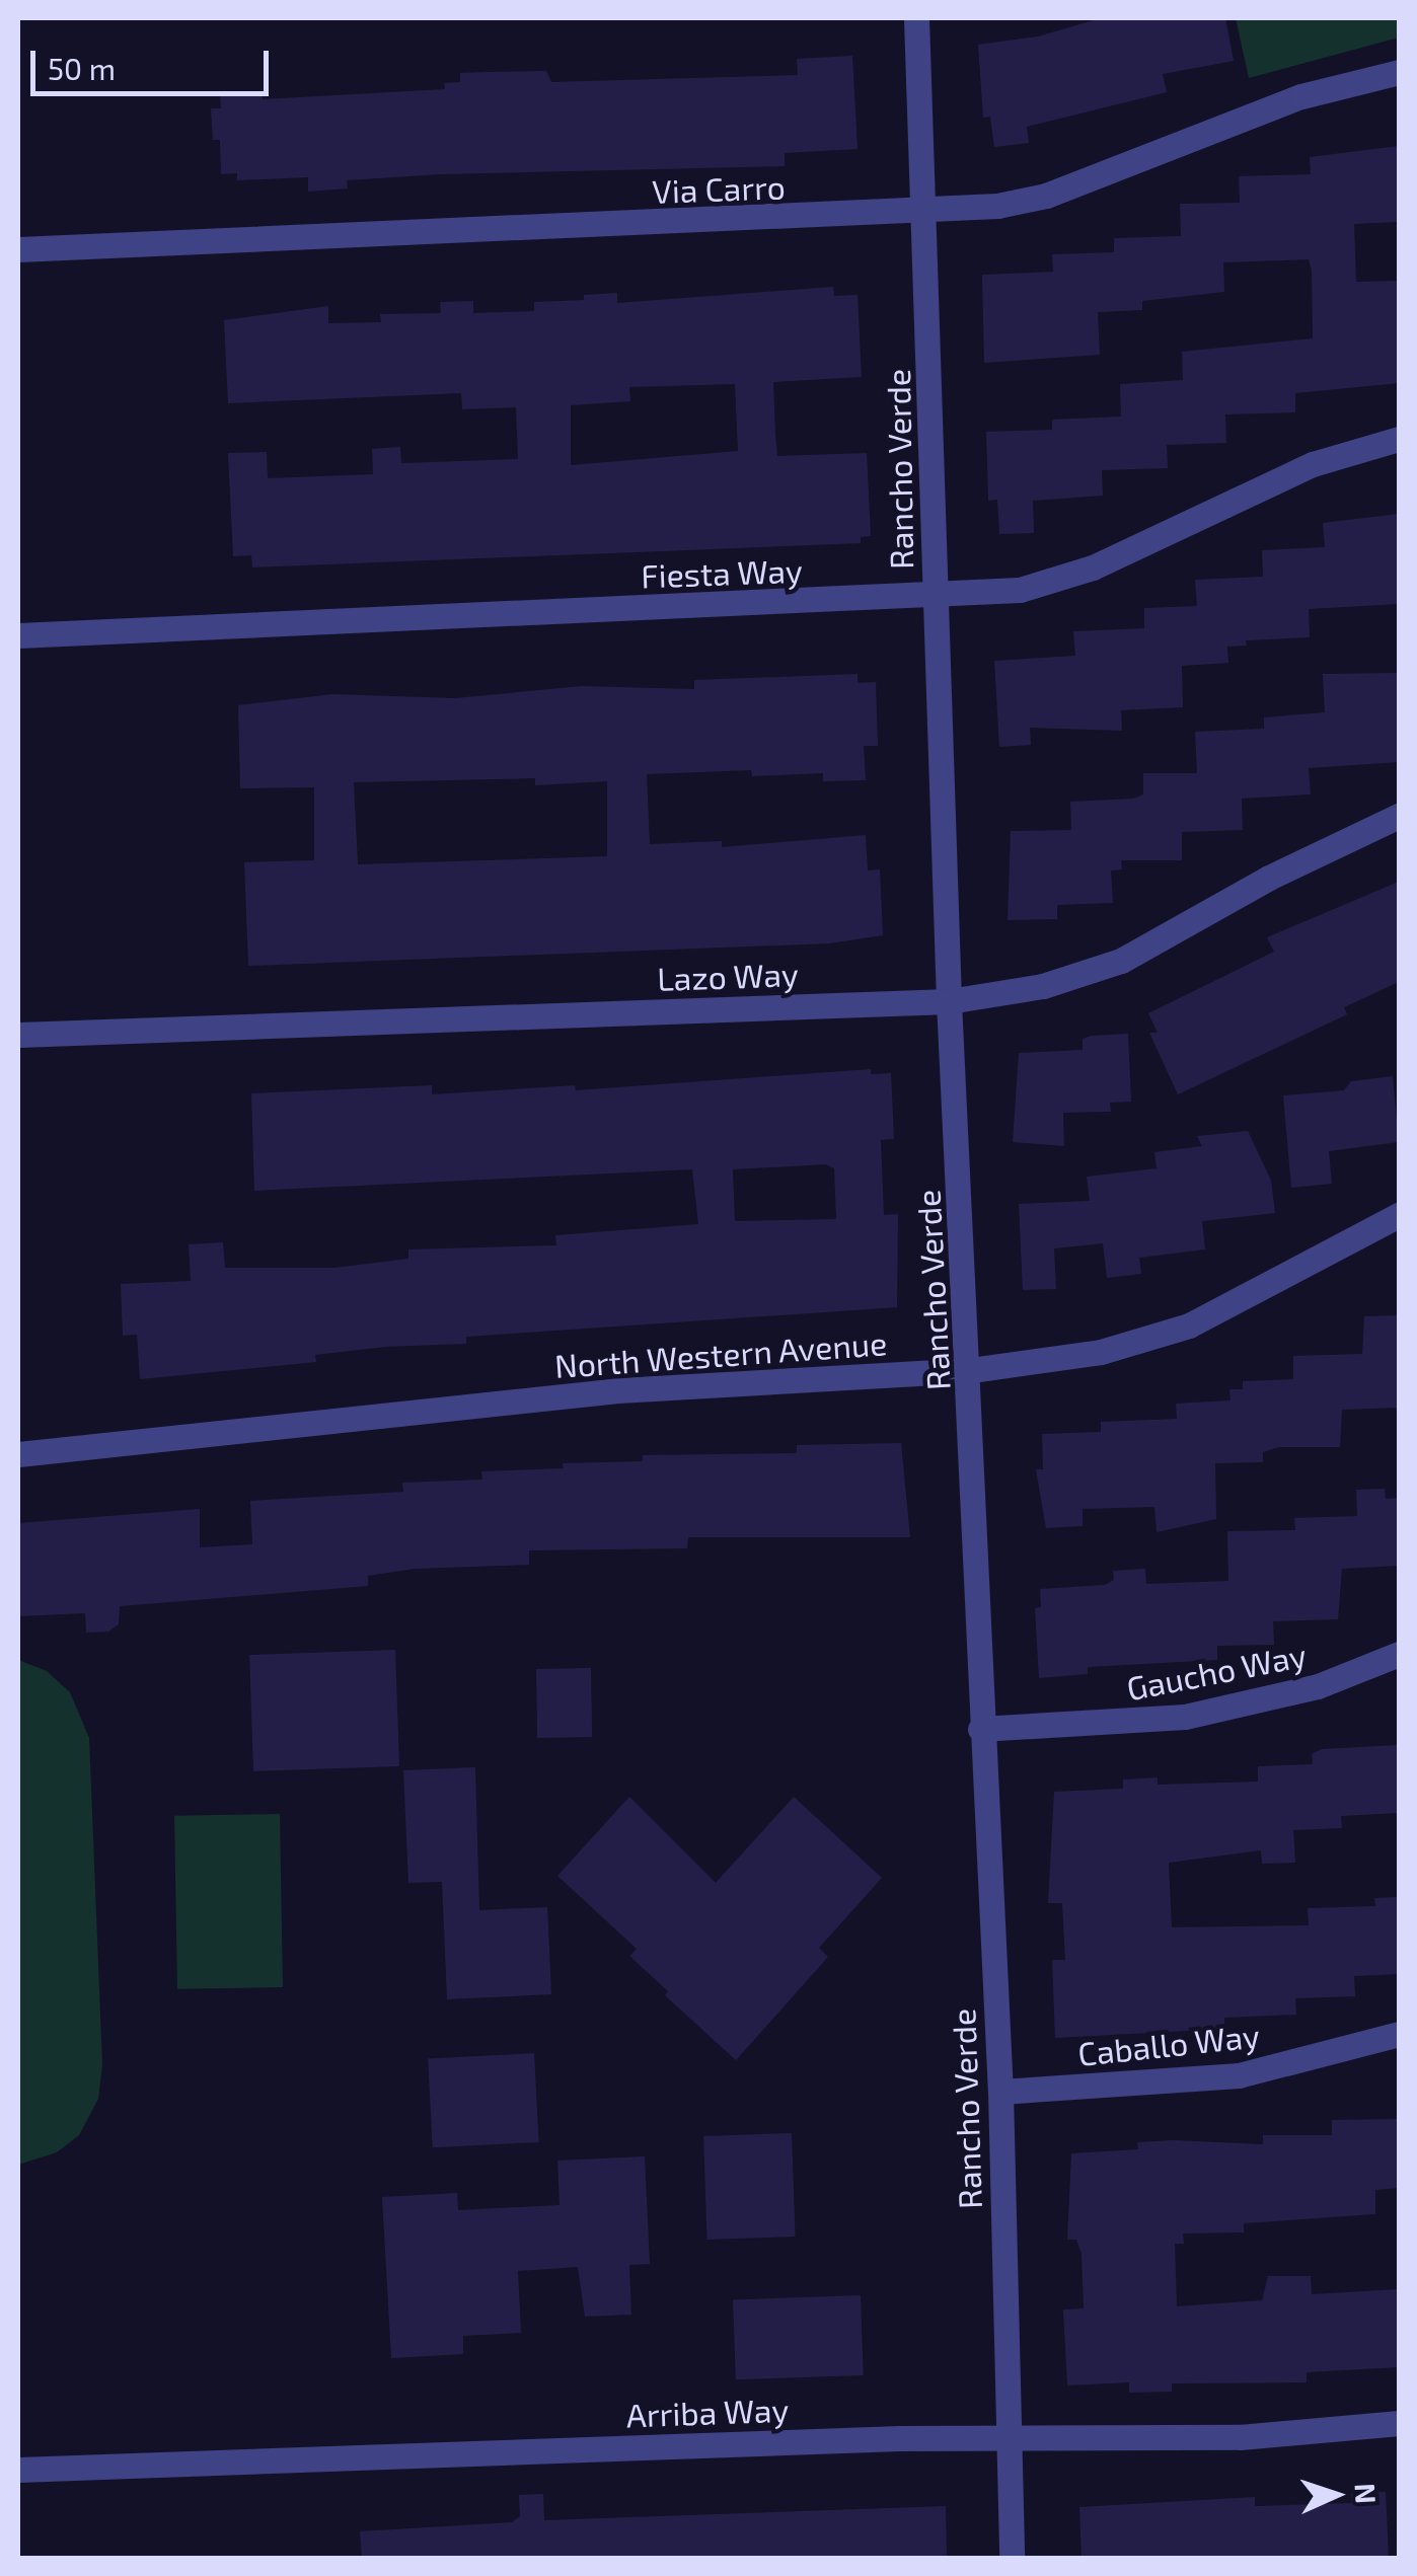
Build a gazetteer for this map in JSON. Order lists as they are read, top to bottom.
{
  "streets": {
    "street": [
      "Via Carro",
      "Rancho Verde",
      "Fiesta Way",
      "Lazo Way",
      "North Western Avenue",
      "Gaucho Way",
      "Caballo Way",
      "Arriba Way"
    ]
  },
  "crossings": [
    ["Via Carro", "Rancho Verde"],
    ["Rancho Verde", "Fiesta Way"],
    ["Rancho Verde", "Lazo Way"],
    ["Rancho Verde", "North Western Avenue"],
    ["Rancho Verde", "Gaucho Way"],
    ["Rancho Verde", "Caballo Way"],
    ["Rancho Verde", "Arriba Way"]
  ],
  "scale_bar": "50 m",
  "north": "right"
}
